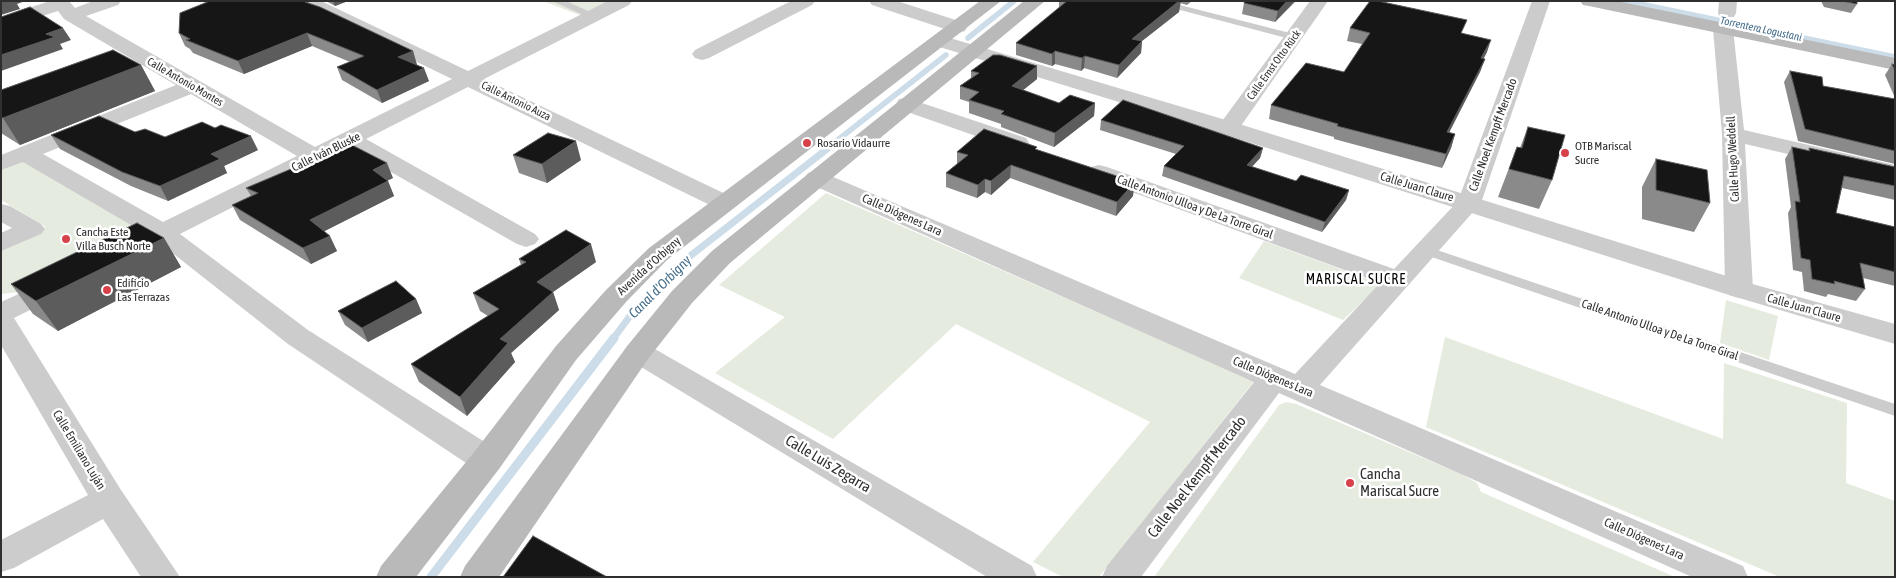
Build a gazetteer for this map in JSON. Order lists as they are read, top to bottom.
{
  "streets": {
    "main road": ["Avenida d'Orbigny"],
    "street": [
      "Calle Ernst Otto Rück",
      "Calle Antonio Montes",
      "Calle Antonio Auza",
      "Calle Noel Kempff Mercado",
      "Calle Iván Bluske",
      "Calle Hugo Weddell",
      "Calle Juan Claure",
      "Calle Antonio Ulloa y De La Torre Giral",
      "Calle Diógenes Lara",
      "Calle Emiliano Luján",
      "Calle Luis Zegarra"
    ]
  },
  "crossings": [
    ["Calle Ernst Otto Rück", "Calle Juan Claure"],
    ["Calle Antonio Montes", "Calle Iván Bluske"],
    ["Calle Antonio Auza", "Calle Iván Bluske"],
    ["Calle Antonio Auza", "Avenida d'Orbigny"],
    ["Calle Noel Kempff Mercado", "Calle Juan Claure"],
    ["Calle Noel Kempff Mercado", "Calle Antonio Ulloa y De La Torre Giral"],
    ["Calle Noel Kempff Mercado", "Calle Diógenes Lara"],
    ["Calle Hugo Weddell", "Calle Juan Claure"],
    ["Calle Juan Claure", "Avenida d'Orbigny"]
  ],
  "districts": ["MARISCAL SUCRE"],
  "water": ["Torrentera Logustani", "Canal d'Orbigny"],
  "places": [
    "Rosario Vidaurre",
    "OTB Mariscal Sucre",
    "Cancha Este Villa Busch Norte",
    "Edificio Las Terrazas",
    "Cancha Mariscal Sucre"
  ]
}
